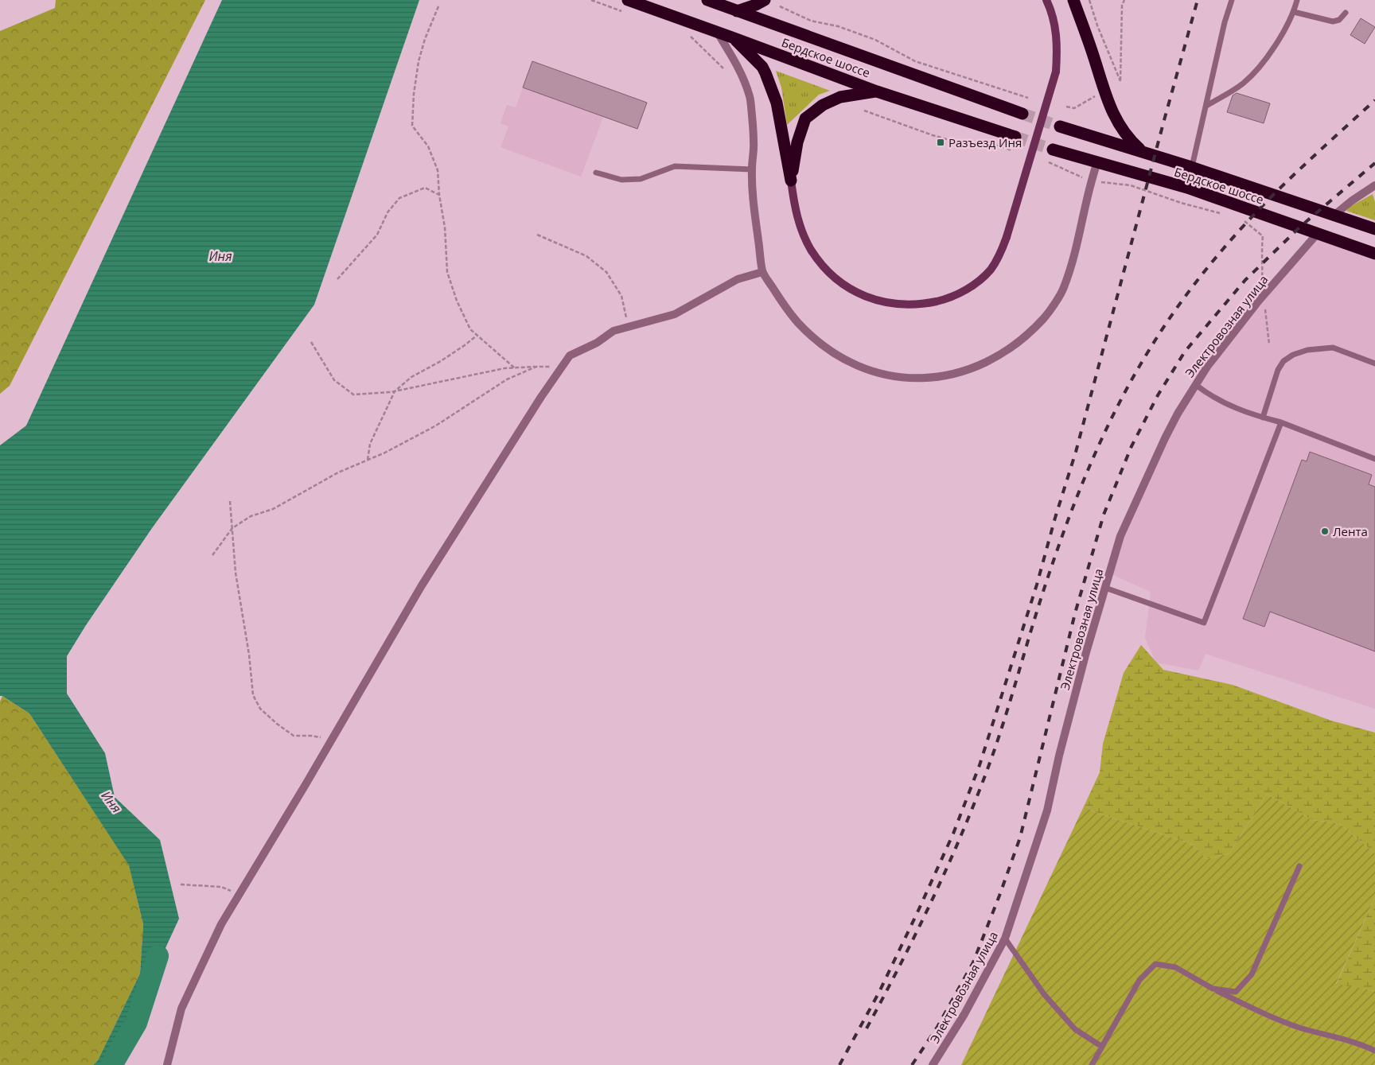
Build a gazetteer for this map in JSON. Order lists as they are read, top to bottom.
{
  "streets": {
    "highway": ["Бердское шоссе"],
    "street": ["Электровозная улица"]
  },
  "crossings": [
    ["Бердское шоссе", "Электровозная улица"]
  ],
  "water": ["Иня"],
  "places": {
    "transit": ["Разъезд Иня"],
    "other": ["Лента"]
  }
}
